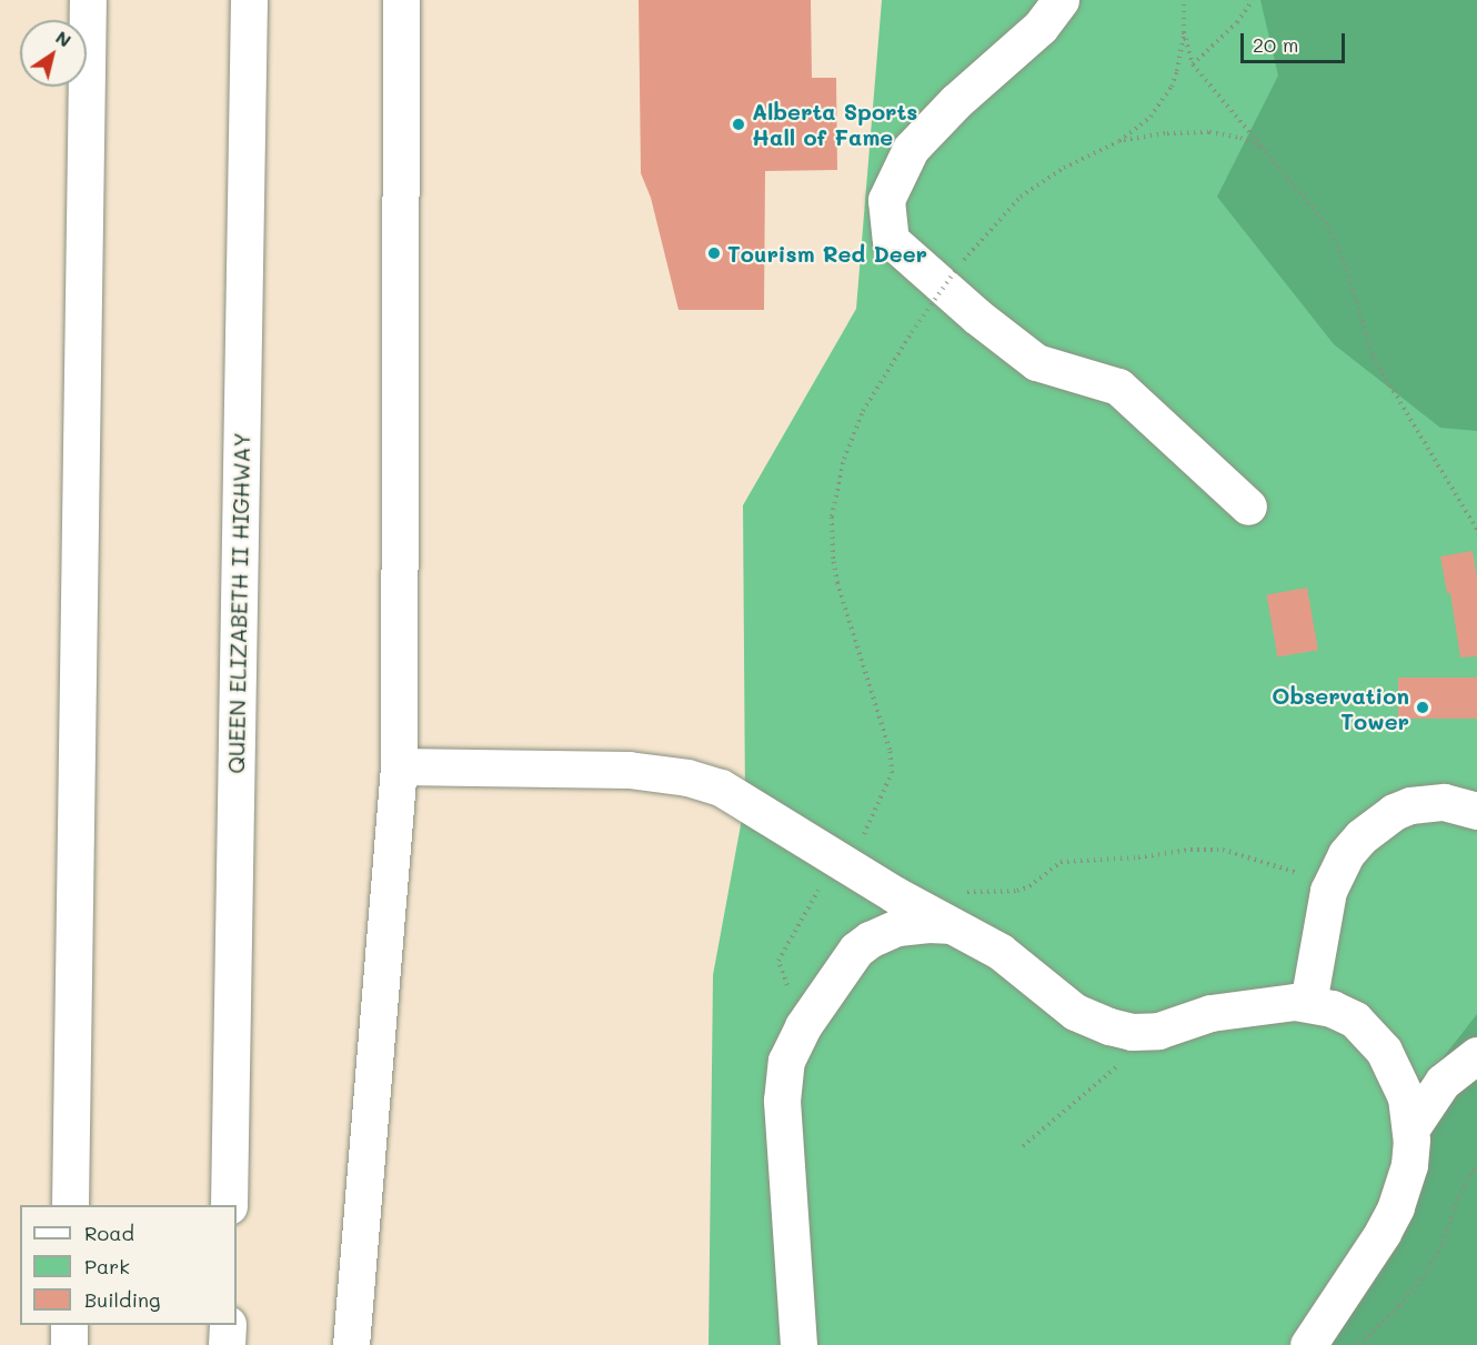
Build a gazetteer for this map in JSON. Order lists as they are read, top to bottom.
{
  "streets": {
    "main road": ["QUEEN ELIZABETH II HIGHWAY"]
  },
  "places": ["Alberta Sports Hall of Fame", "Tourism Red Deer", "Observation Tower"],
  "legend": ["Road", "Park", "Building"],
  "scale_bar": "20 m",
  "north": "top right"
}
